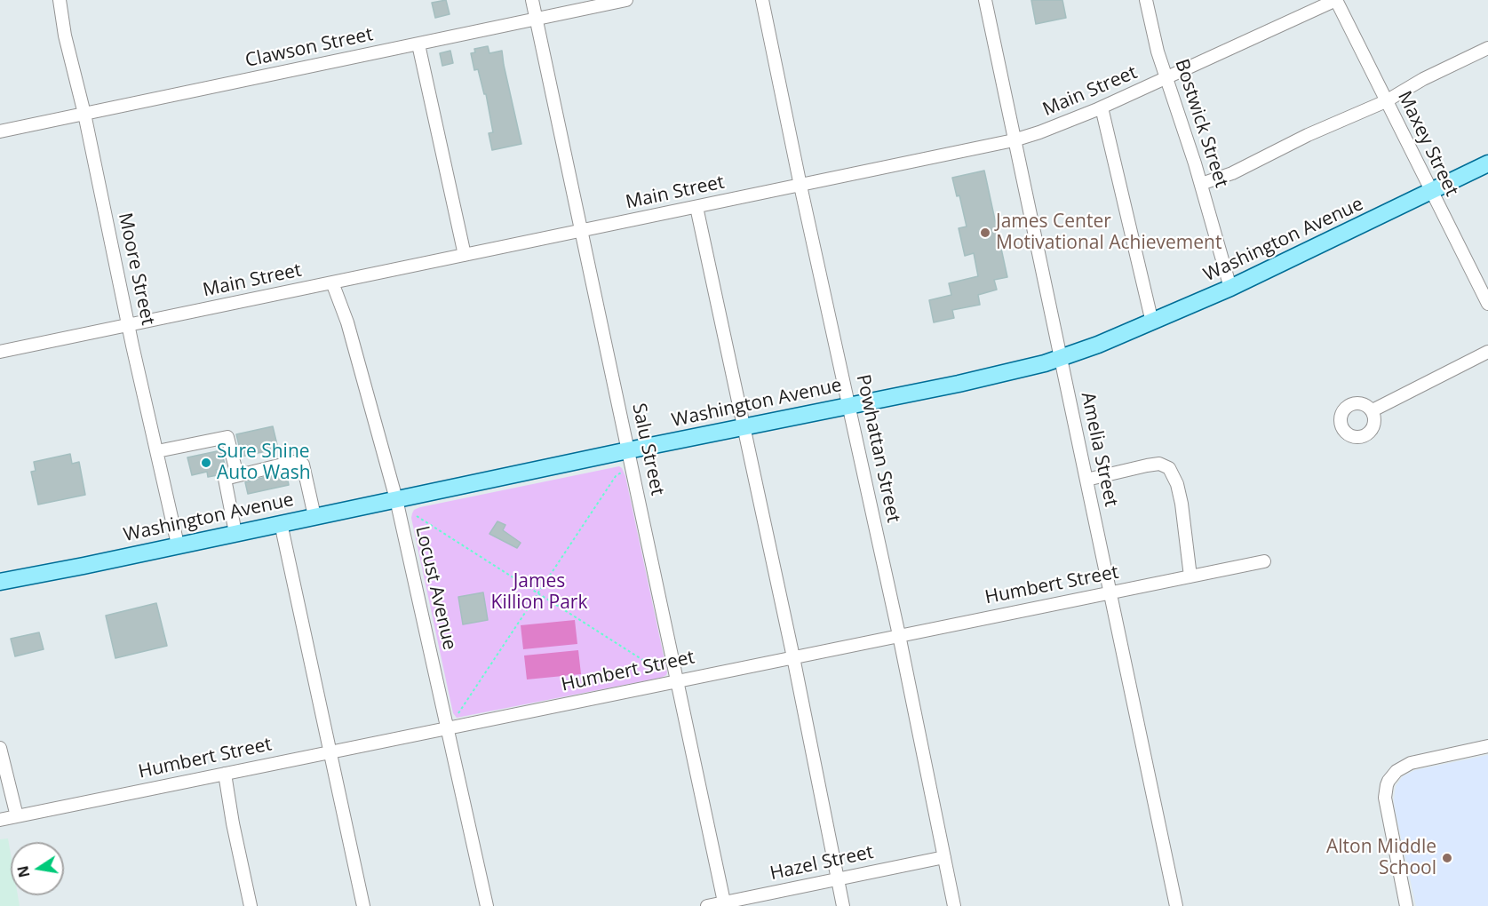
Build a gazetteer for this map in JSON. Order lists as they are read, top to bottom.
{
  "streets": {
    "main road": ["Washington Avenue"],
    "street": [
      "Clawson Street",
      "Main Street",
      "Bostwick Street",
      "Maxey Street",
      "Moore Street",
      "Powhattan Street",
      "Salu Street",
      "Amelia Street",
      "Humbert Street",
      "Locust Avenue",
      "Hazel Street"
    ]
  },
  "crossings": [
    ["Clawson Street", "Moore Street"],
    ["Clawson Street", "Salu Street"],
    ["Main Street", "Bostwick Street"],
    ["Main Street", "Maxey Street"],
    ["Main Street", "Moore Street"],
    ["Main Street", "Powhattan Street"],
    ["Main Street", "Salu Street"],
    ["Main Street", "Amelia Street"],
    ["Main Street", "Locust Avenue"],
    ["Bostwick Street", "Washington Avenue"],
    ["Maxey Street", "Washington Avenue"],
    ["Washington Avenue", "Moore Street"],
    ["Washington Avenue", "Powhattan Street"],
    ["Washington Avenue", "Salu Street"],
    ["Washington Avenue", "Amelia Street"],
    ["Washington Avenue", "Locust Avenue"],
    ["Powhattan Street", "Humbert Street"],
    ["Powhattan Street", "Hazel Street"],
    ["Salu Street", "Humbert Street"],
    ["Salu Street", "Hazel Street"],
    ["Amelia Street", "Humbert Street"],
    ["Humbert Street", "Locust Avenue"]
  ],
  "parks": ["James Killion Park"],
  "places": ["James Center Motivational Achievement", "Sure Shine Auto Wash", "Alton Middle School"],
  "north": "left"
}
